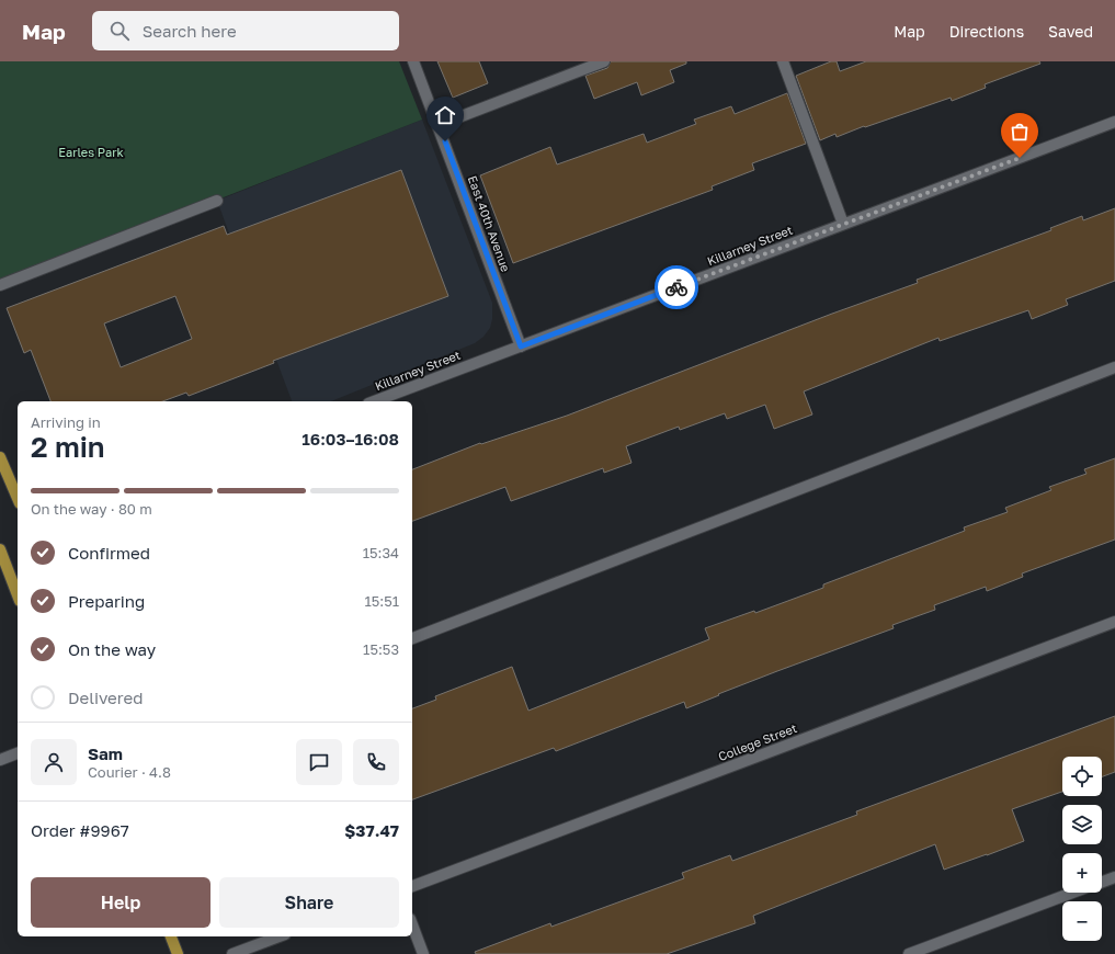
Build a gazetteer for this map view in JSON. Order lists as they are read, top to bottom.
{
  "streets": {
    "street": ["East 40th Avenue", "Killarney Street", "College Street"]
  },
  "crossings": [
    ["East 40th Avenue", "Killarney Street"]
  ],
  "parks": ["Earles Park"],
  "page": {
    "header": "Map",
    "search": "Search here",
    "nav": ["Map", "Directions", "Saved"],
    "heading": ["2 min", "Arriving in", "16:03–16:08"],
    "panel": [
      "Sam",
      "Courier · 4.8",
      "Order #9967",
      "$37.47"
    ],
    "bar": "On the way · 80 m",
    "list": [
      ["Confirmed", "15:34"],
      ["Preparing", "15:51"],
      ["On the way", "15:53"],
      "Delivered"
    ],
    "map_buttons": ["+", "−"],
    "buttons": ["Help", "Share"]
  }
}
